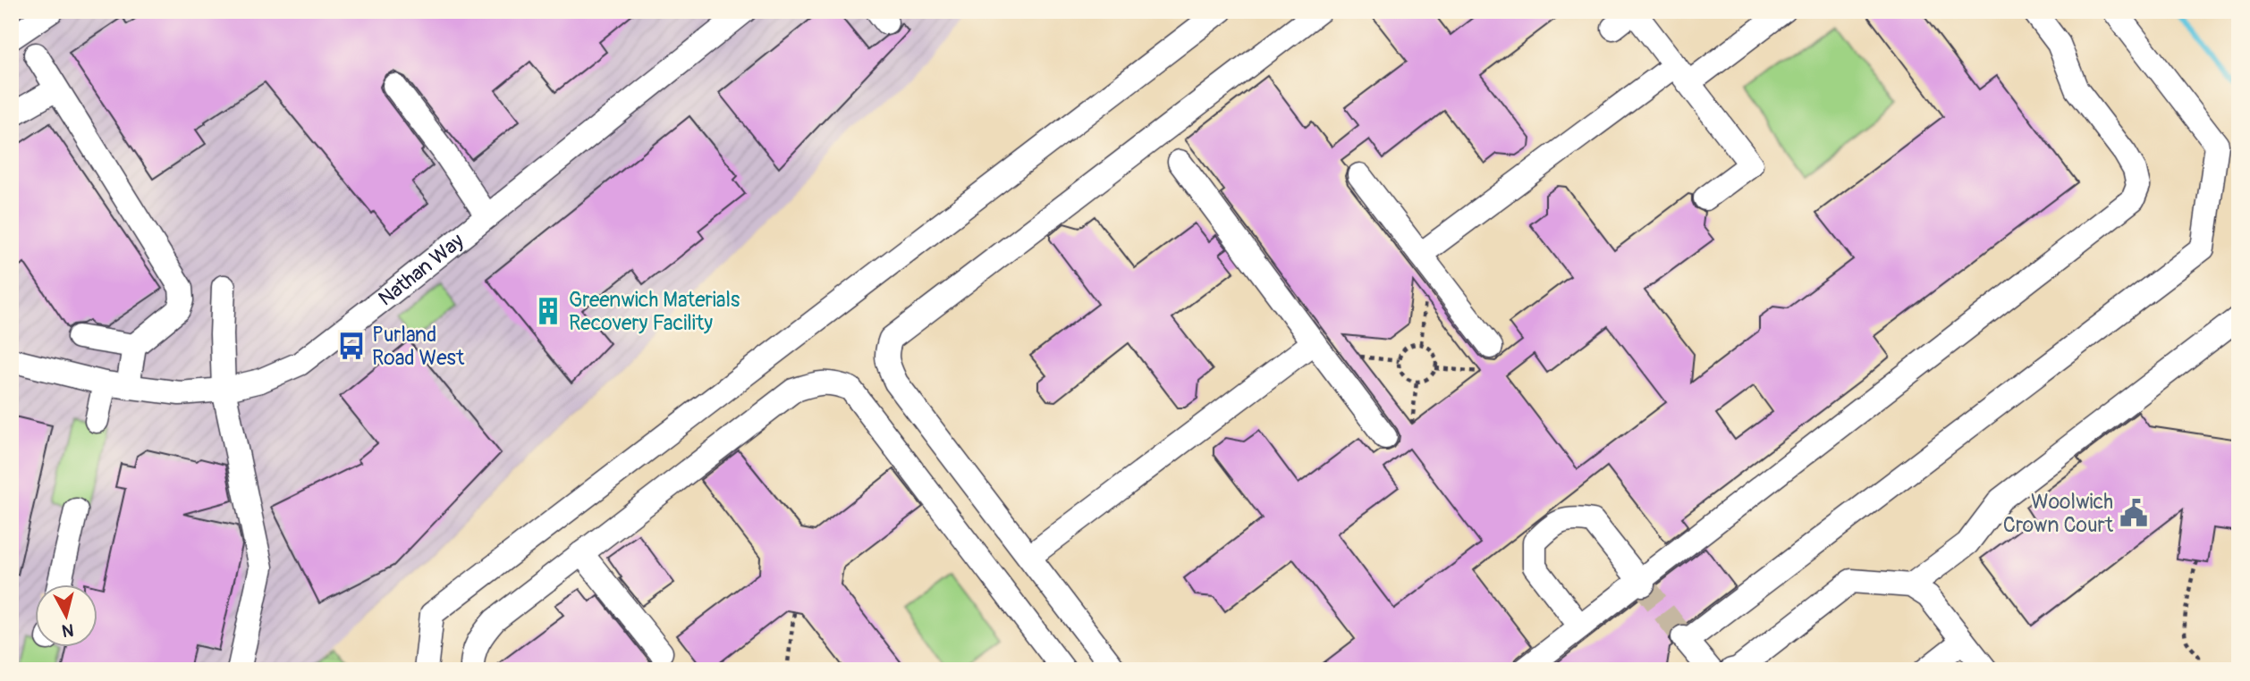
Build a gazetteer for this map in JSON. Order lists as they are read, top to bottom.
{
  "streets": {
    "street": ["Nathan Way"]
  },
  "places": {
    "building": ["Greenwich Materials Recovery Facility"],
    "bus stop": ["Purland Road West"],
    "public building": ["Woolwich Crown Court"]
  },
  "north": "bottom"
}
